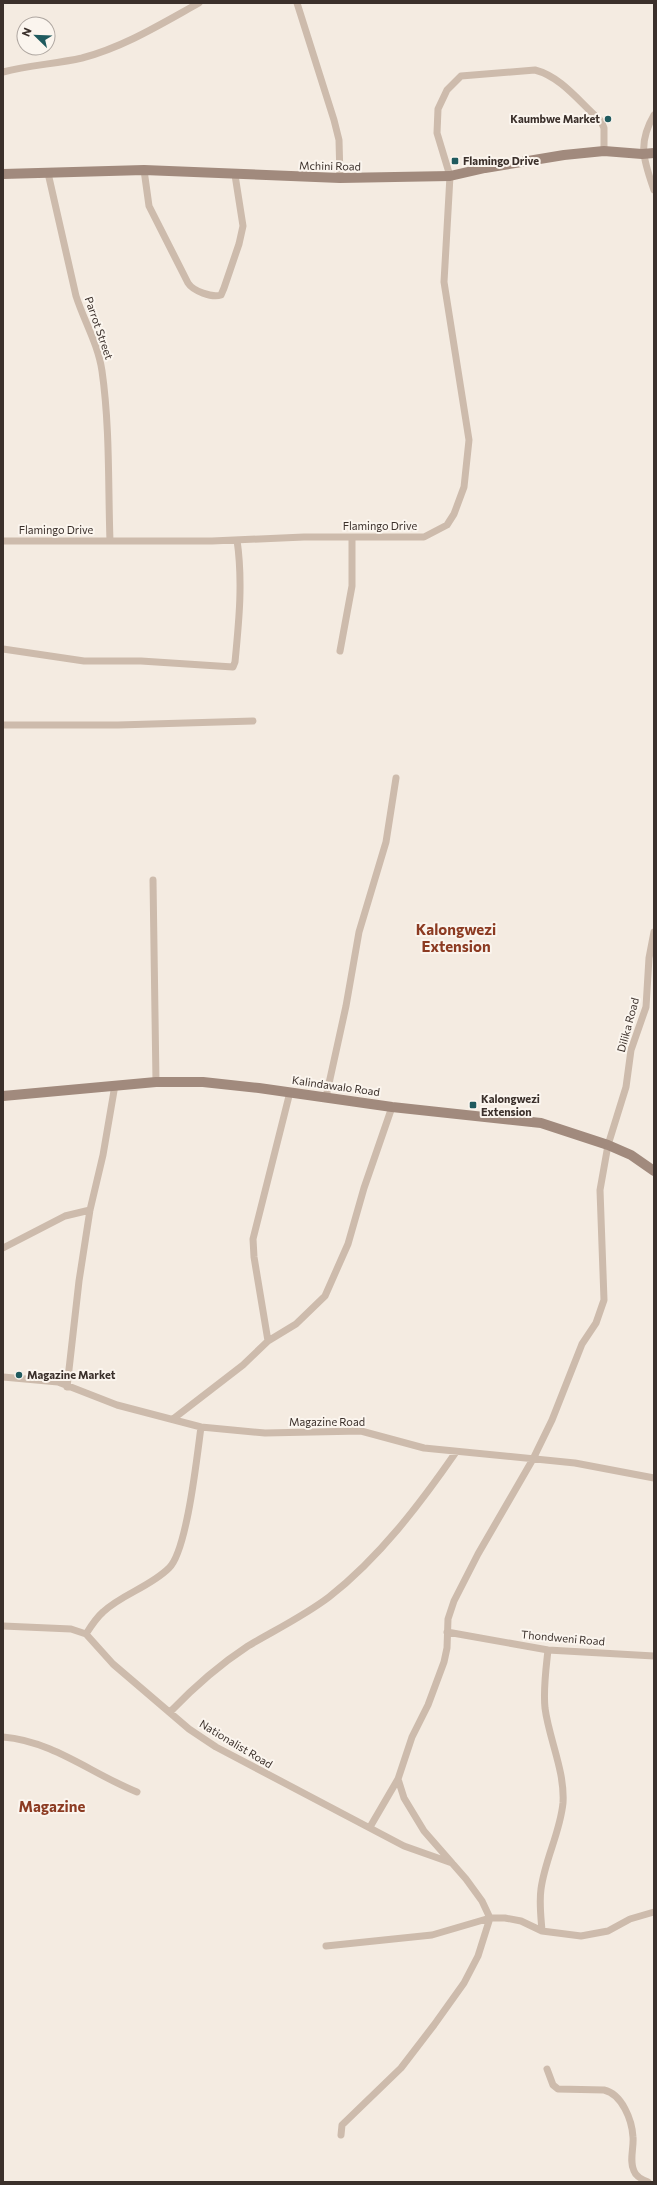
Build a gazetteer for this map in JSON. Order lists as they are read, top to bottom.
{
  "streets": {
    "street": [
      "Mchini Road",
      "Parrot Street",
      "Flamingo Drive",
      "Dilika Road",
      "Kalindawalo Road",
      "Magazine Road",
      "Thondweni Road",
      "Nationalist Road"
    ]
  },
  "crossings": [
    ["Mchini Road", "Parrot Street"],
    ["Mchini Road", "Flamingo Drive"],
    ["Parrot Street", "Flamingo Drive"],
    ["Dilika Road", "Kalindawalo Road"],
    ["Dilika Road", "Magazine Road"],
    ["Dilika Road", "Thondweni Road"],
    ["Dilika Road", "Nationalist Road"]
  ],
  "districts": ["Kalongwezi Extension", "Magazine"],
  "places": {
    "other": ["Kaumbwe Market", "Magazine Market"],
    "transit": ["Flamingo Drive", "Kalongwezi Extension"]
  },
  "north": "top left"
}
